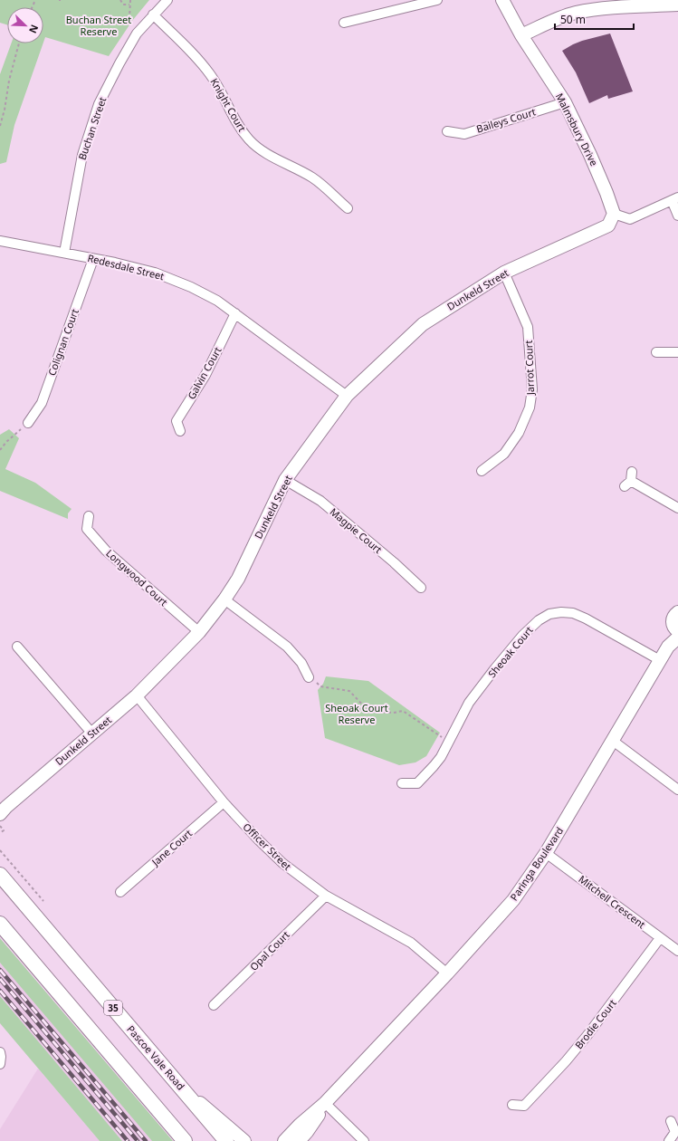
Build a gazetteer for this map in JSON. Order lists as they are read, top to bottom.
{
  "streets": {
    "main road": ["35", "Pascoe Vale Road"],
    "street": [
      "Knight Court",
      "Baileys Court",
      "Buchan Street",
      "Malmsbury Drive",
      "Redesdale Street",
      "Dunkeld Street",
      "Colignan Court",
      "Jarrot Court",
      "Galvin Court",
      "Magpie Court",
      "Longwood Court",
      "Sheoak Court",
      "Officer Street",
      "Jane Court",
      "Paringa Boulevard",
      "Mitchell Crescent",
      "Opal Court",
      "Brodie Court"
    ]
  },
  "crossings": [
    ["Knight Court", "Buchan Street"],
    ["Baileys Court", "Malmsbury Drive"],
    ["Buchan Street", "Redesdale Street"],
    ["Malmsbury Drive", "Dunkeld Street"],
    ["Redesdale Street", "Dunkeld Street"],
    ["Redesdale Street", "Colignan Court"],
    ["Redesdale Street", "Galvin Court"],
    ["Dunkeld Street", "Jarrot Court"],
    ["Dunkeld Street", "Magpie Court"],
    ["Dunkeld Street", "Longwood Court"],
    ["Dunkeld Street", "Officer Street"],
    ["Sheoak Court", "Paringa Boulevard"],
    ["Officer Street", "Jane Court"],
    ["Officer Street", "Paringa Boulevard"],
    ["Officer Street", "Opal Court"],
    ["Paringa Boulevard", "Mitchell Crescent"],
    ["Mitchell Crescent", "Brodie Court"]
  ],
  "parks": ["Buchan Street Reserve", "Sheoak Court Reserve"],
  "scale_bar": "50 m",
  "north": "bottom right"
}
